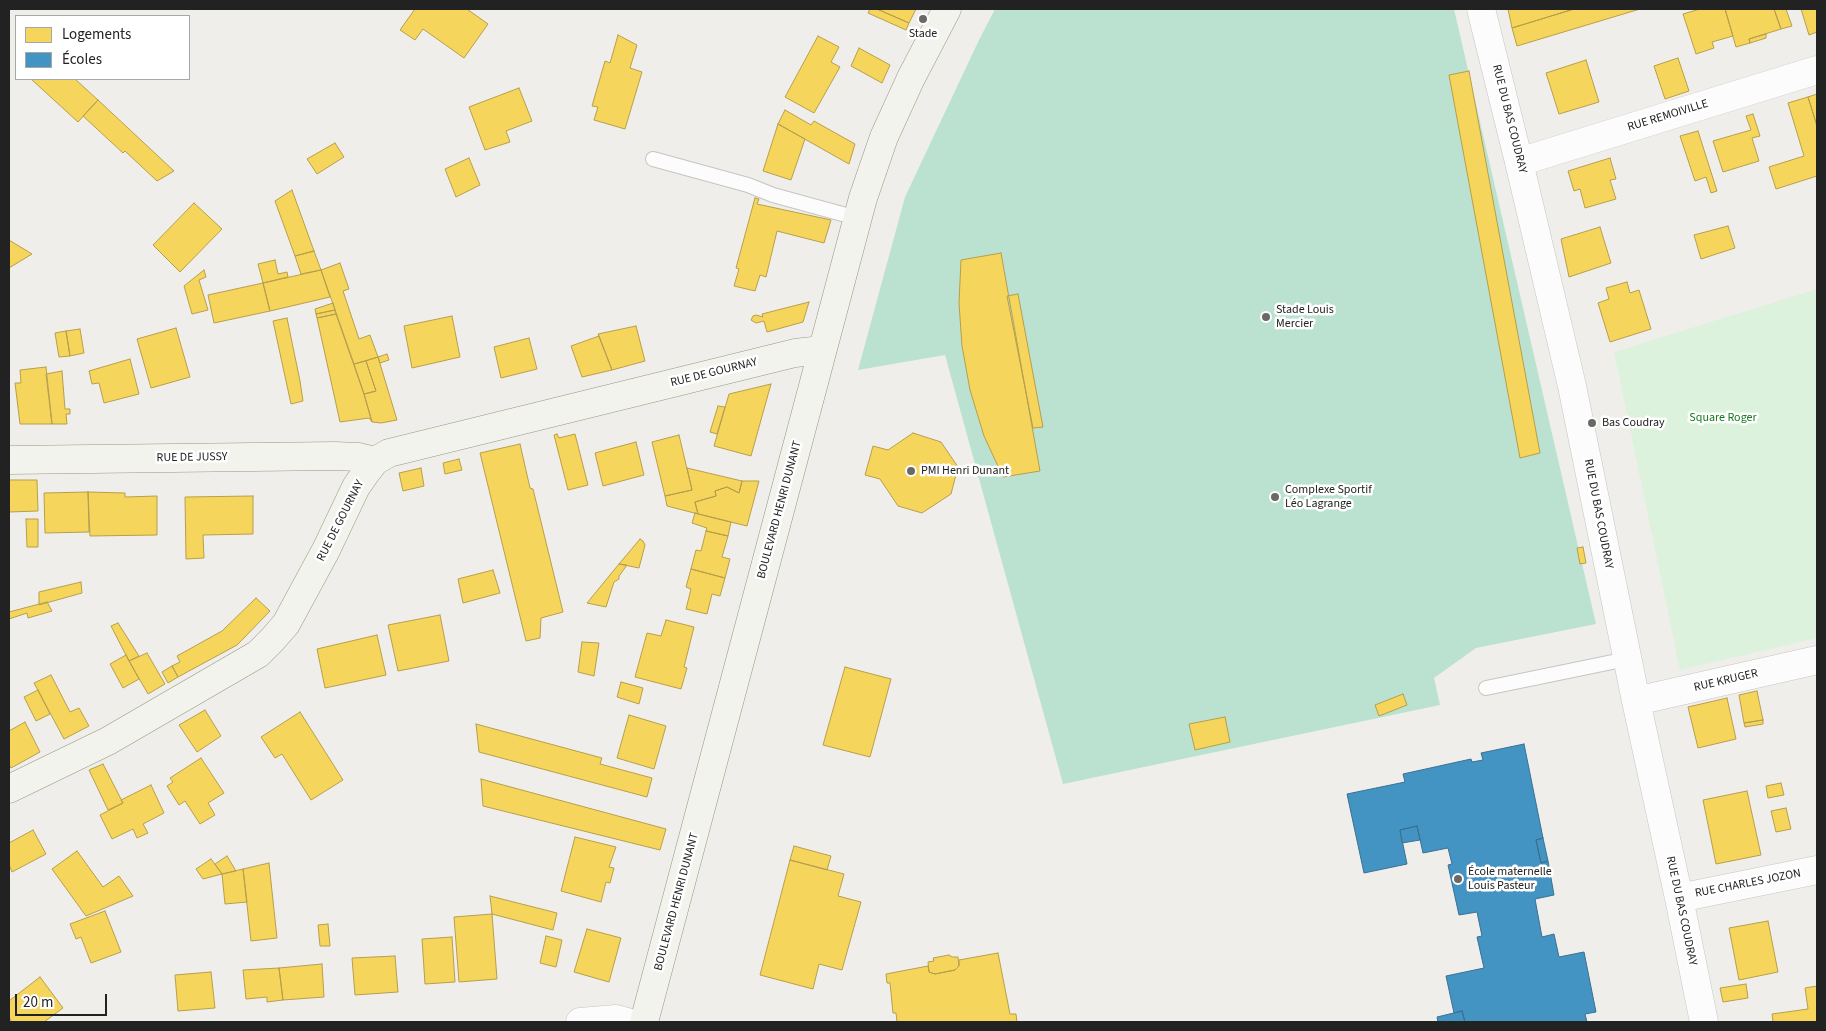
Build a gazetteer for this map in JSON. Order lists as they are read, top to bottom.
{
  "streets": {
    "street": [
      "RUE REMOIVILLE",
      "RUE DU BAS COUDRAY",
      "RUE DE GOURNAY",
      "RUE DE JUSSY",
      "BOULEVARD HENRI DUNANT",
      "RUE KRUGER",
      "RUE CHARLES JOZON"
    ]
  },
  "crossings": [
    ["RUE REMOIVILLE", "RUE DU BAS COUDRAY"],
    ["RUE DU BAS COUDRAY", "RUE KRUGER"],
    ["RUE DU BAS COUDRAY", "RUE CHARLES JOZON"],
    ["RUE DE GOURNAY", "RUE DE JUSSY"],
    ["RUE DE GOURNAY", "BOULEVARD HENRI DUNANT"]
  ],
  "parks": ["Square Roger"],
  "places": [
    "Stade",
    "Stade Louis Mercier",
    "Bas Coudray",
    "PMI Henri Dunant",
    "Complexe Sportif Léo Lagrange",
    "École maternelle Louis Pasteur"
  ],
  "legend": ["Logements", "Écoles"],
  "scale_bar": "20 m"
}
